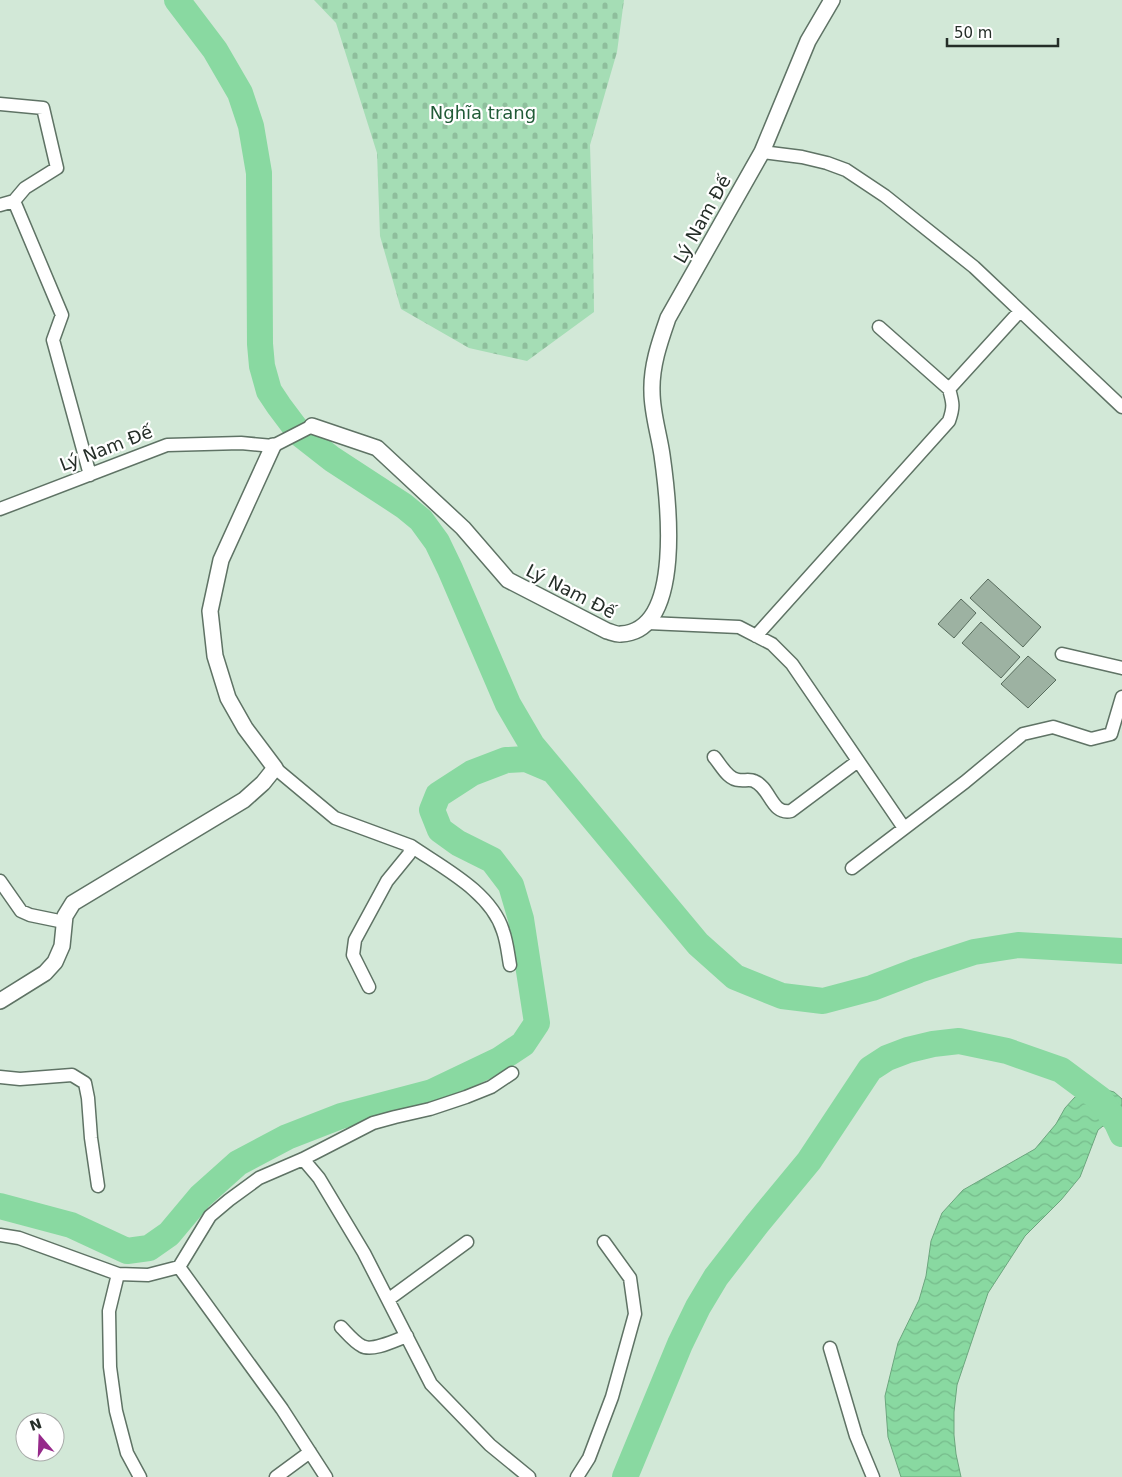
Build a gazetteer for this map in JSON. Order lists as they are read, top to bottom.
{
  "streets": {
    "street": ["Lý Nam Đế"]
  },
  "parks": ["Nghĩa trang"],
  "scale_bar": "50 m",
  "north": "top"
}
